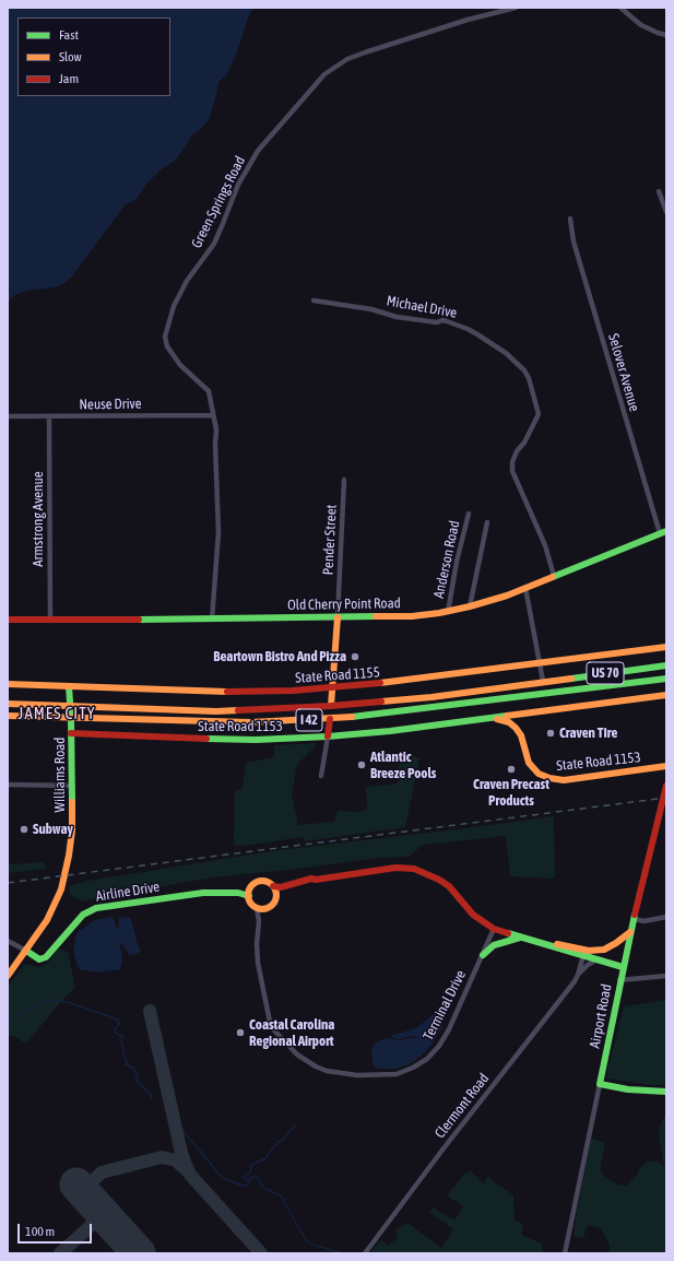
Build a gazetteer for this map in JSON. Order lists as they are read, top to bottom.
{
  "streets": {
    "main road": [
      "Pender Street",
      "Old Cherry Point Road",
      "US 70",
      "State Road 1155",
      "I 42",
      "State Road 1153",
      "Williams Road",
      "Airline Drive",
      "Terminal Drive",
      "Airport Road"
    ],
    "street": [
      "Green Springs Road",
      "Michael Drive",
      "Selover Avenue",
      "Neuse Drive",
      "Armstrong Avenue",
      "Anderson Road",
      "Clermont Road"
    ]
  },
  "crossings": [
    ["Green Springs Road", "Neuse Drive"],
    ["Green Springs Road", "Old Cherry Point Road"],
    ["Michael Drive", "Old Cherry Point Road"],
    ["Selover Avenue", "Old Cherry Point Road"],
    ["Neuse Drive", "Armstrong Avenue"],
    ["Armstrong Avenue", "Old Cherry Point Road"],
    ["Pender Street", "Old Cherry Point Road"],
    ["Pender Street", "US 70"],
    ["Pender Street", "State Road 1155"],
    ["Anderson Road", "Old Cherry Point Road"],
    ["US 70", "Williams Road"],
    ["State Road 1155", "Williams Road"],
    ["I 42", "Williams Road"],
    ["State Road 1153", "Williams Road"],
    ["Williams Road", "Airline Drive"]
  ],
  "districts": ["JAMES CITY"],
  "places": [
    "Beartown Bistro And Pizza",
    "Craven TIre",
    "Atlantic Breeze Pools",
    "Craven Precast Products",
    "Subway",
    "Coastal Carolina Regional Airport"
  ],
  "legend": ["Fast", "Slow", "Jam"],
  "scale_bar": "100 m"
}
